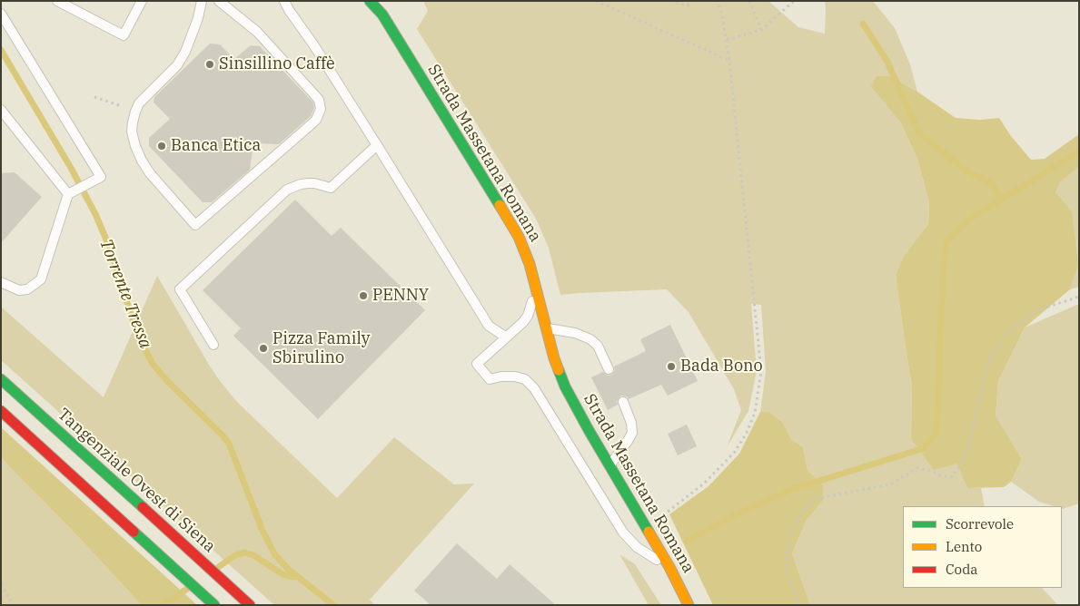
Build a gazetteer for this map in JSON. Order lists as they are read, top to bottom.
{
  "streets": {
    "main road": ["Strada Massetana Romana", "Tangenziale Ovest di Siena"]
  },
  "water": ["Torrente Tressa"],
  "places": [
    "Sinsillino Caffè",
    "Banca Etica",
    "PENNY",
    "Pizza Family Sbirulino",
    "Bada Bono"
  ],
  "legend": ["Scorrevole", "Lento", "Coda"]
}
